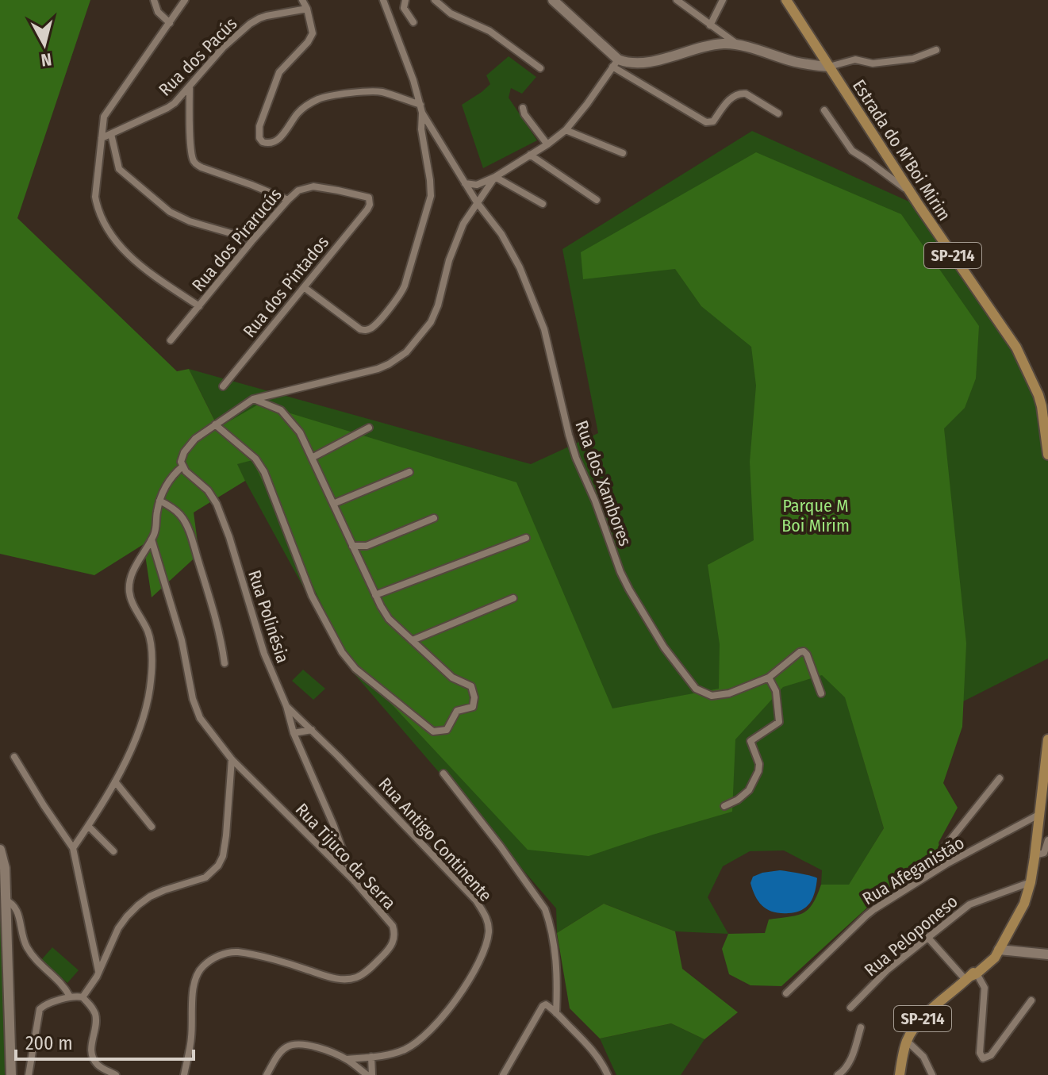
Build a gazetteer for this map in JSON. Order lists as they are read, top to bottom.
{
  "streets": {
    "main road": ["Estrada do M'Boi Mirim", "SP-214"],
    "street": [
      "Rua dos Pacús",
      "Rua dos Pirarucús",
      "Rua dos Pintados",
      "Rua dos Xambores",
      "Rua Polinésia",
      "Rua Antigo Continente",
      "Rua Tijuco da Serra",
      "Rua Afeganistão",
      "Rua Peloponeso"
    ]
  },
  "crossings": [
    ["Rua dos Pirarucús", "Rua dos Pintados"],
    ["SP-214", "Rua Afeganistão"],
    ["SP-214", "Rua Peloponeso"],
    ["Rua Polinésia", "Rua Antigo Continente"],
    ["Rua Polinésia", "Rua Tijuco da Serra"]
  ],
  "parks": ["Parque M Boi Mirim"],
  "scale_bar": "200 m",
  "north": "bottom"
}
